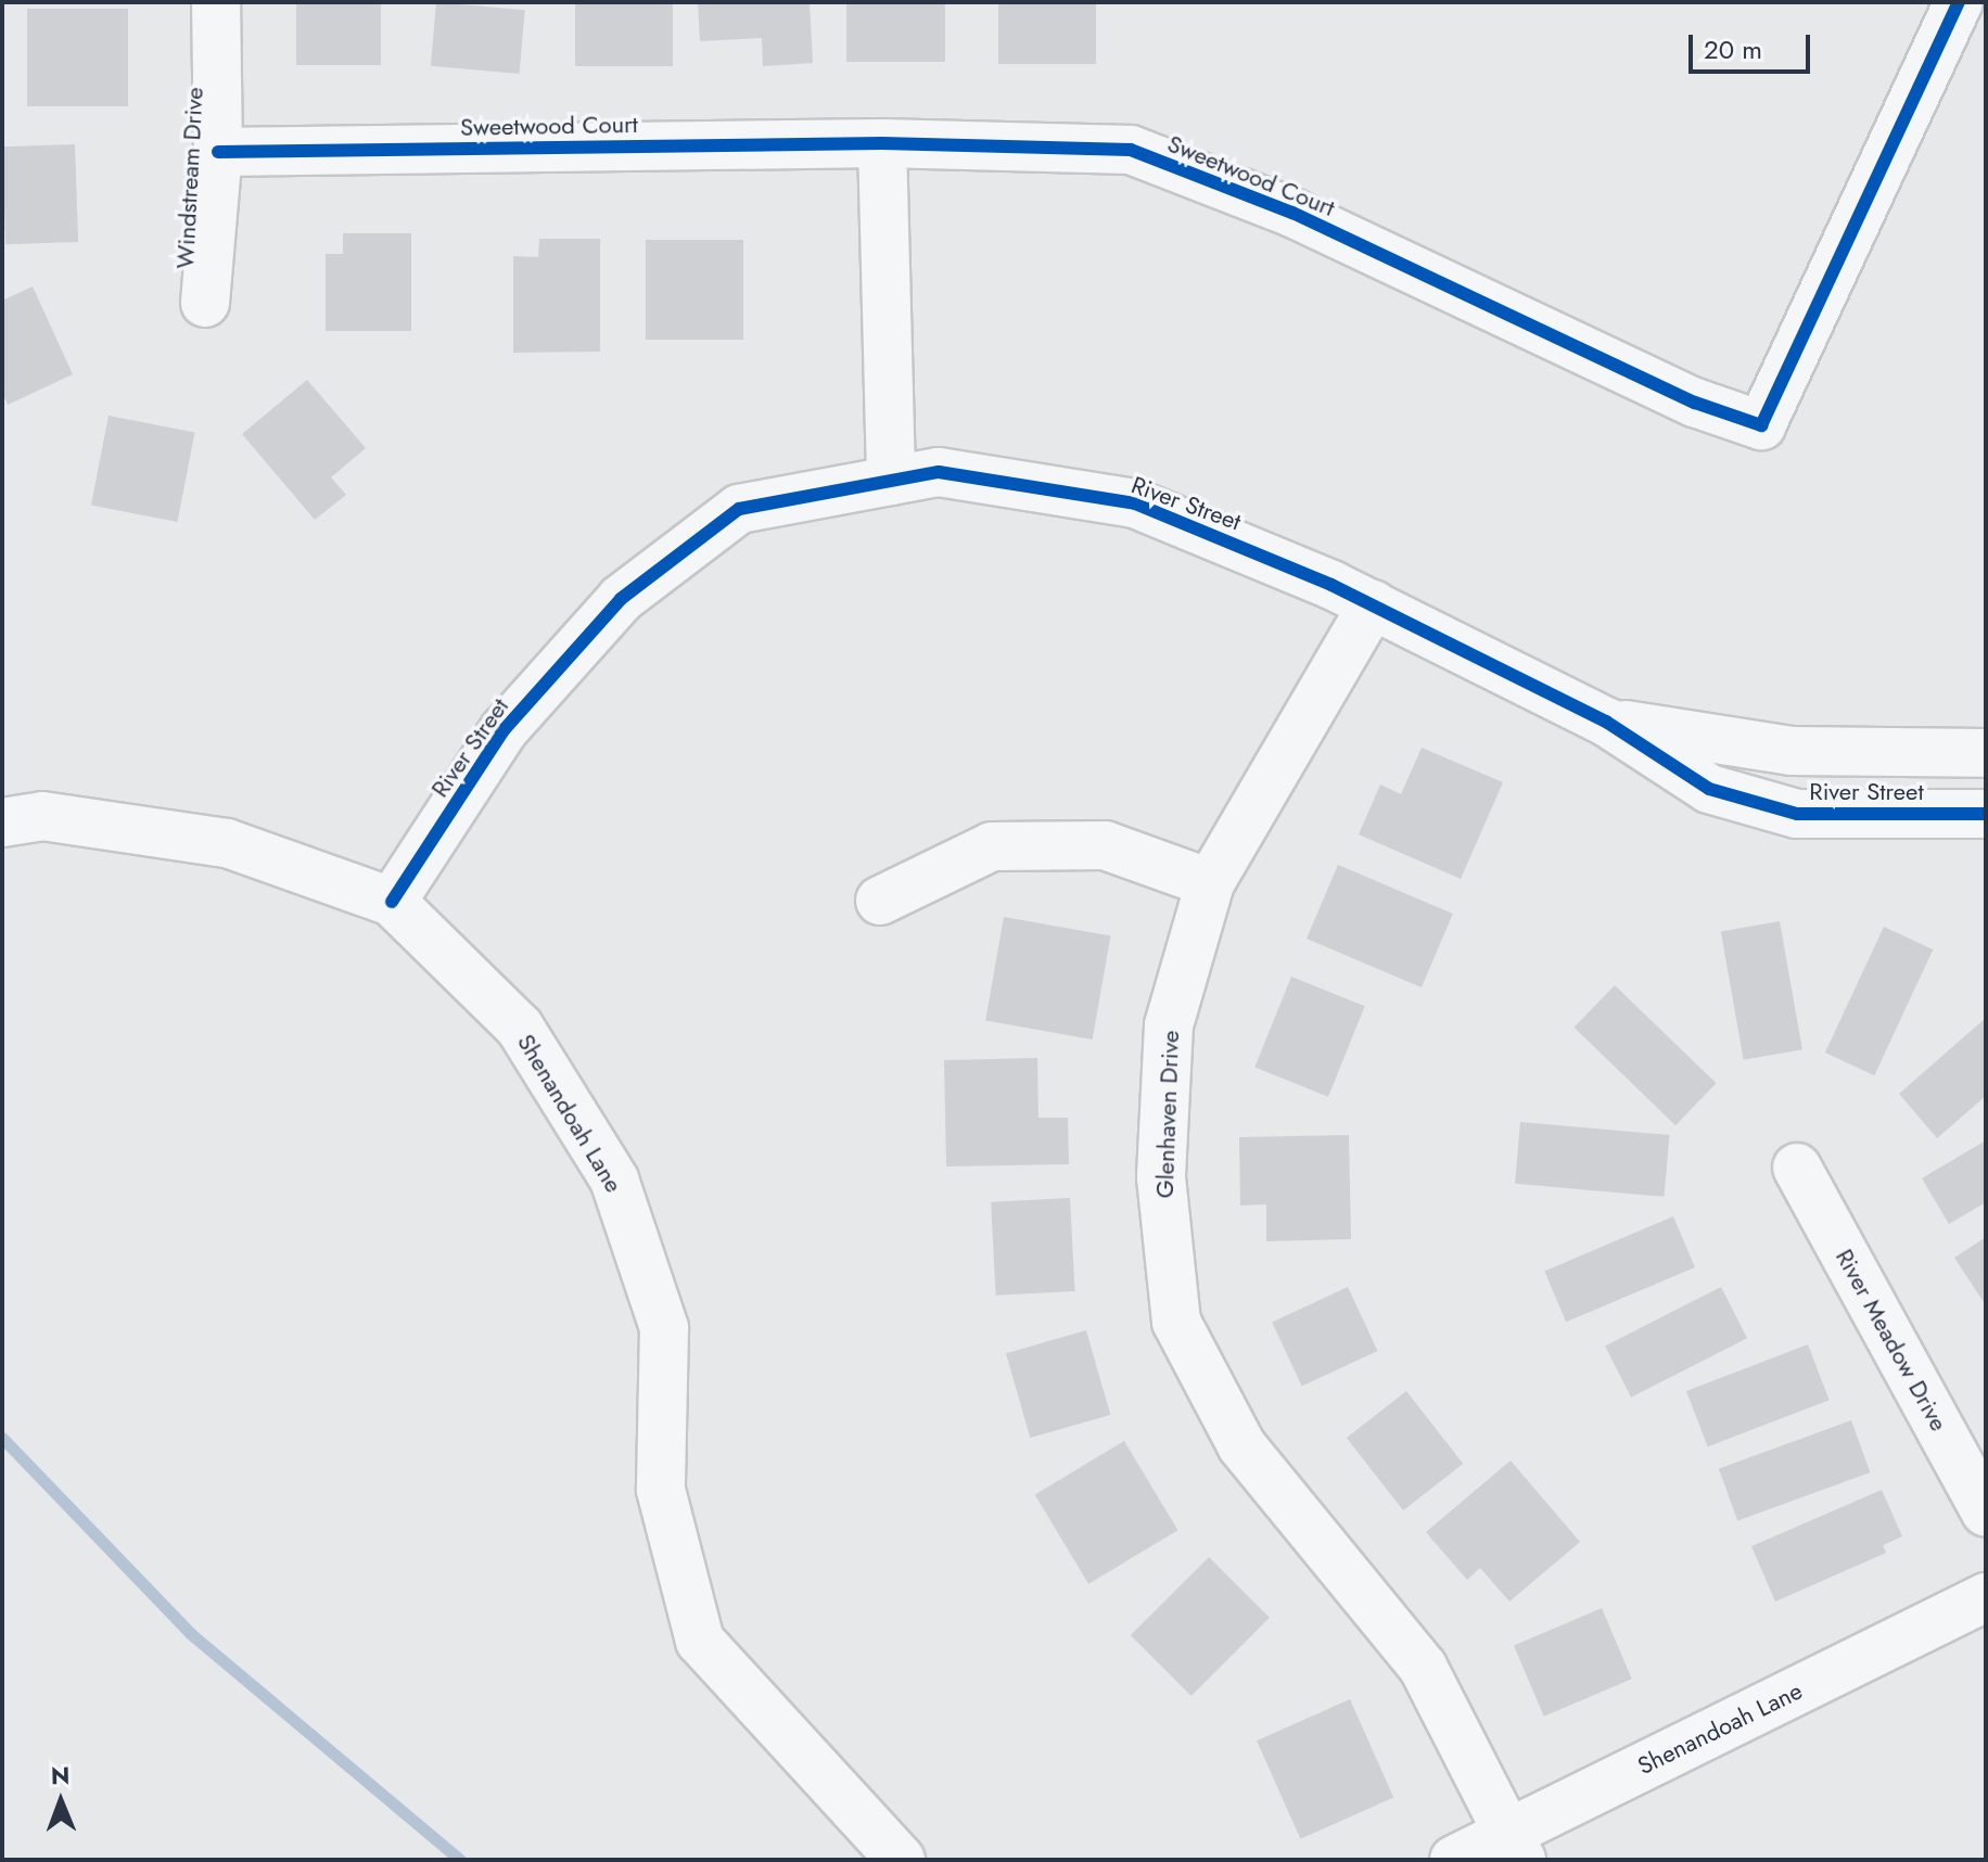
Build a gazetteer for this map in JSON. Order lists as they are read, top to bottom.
{
  "streets": {
    "street": [
      "Sweetwood Court",
      "Windstream Drive",
      "River Street",
      "Shenandoah Lane",
      "Glenhaven Drive",
      "River Meadow Drive"
    ]
  },
  "crossings": [
    ["Sweetwood Court", "Windstream Drive"],
    ["River Street", "Shenandoah Lane"],
    ["River Street", "Glenhaven Drive"],
    ["Shenandoah Lane", "Glenhaven Drive"]
  ],
  "scale_bar": "20 m",
  "north": "top"
}
